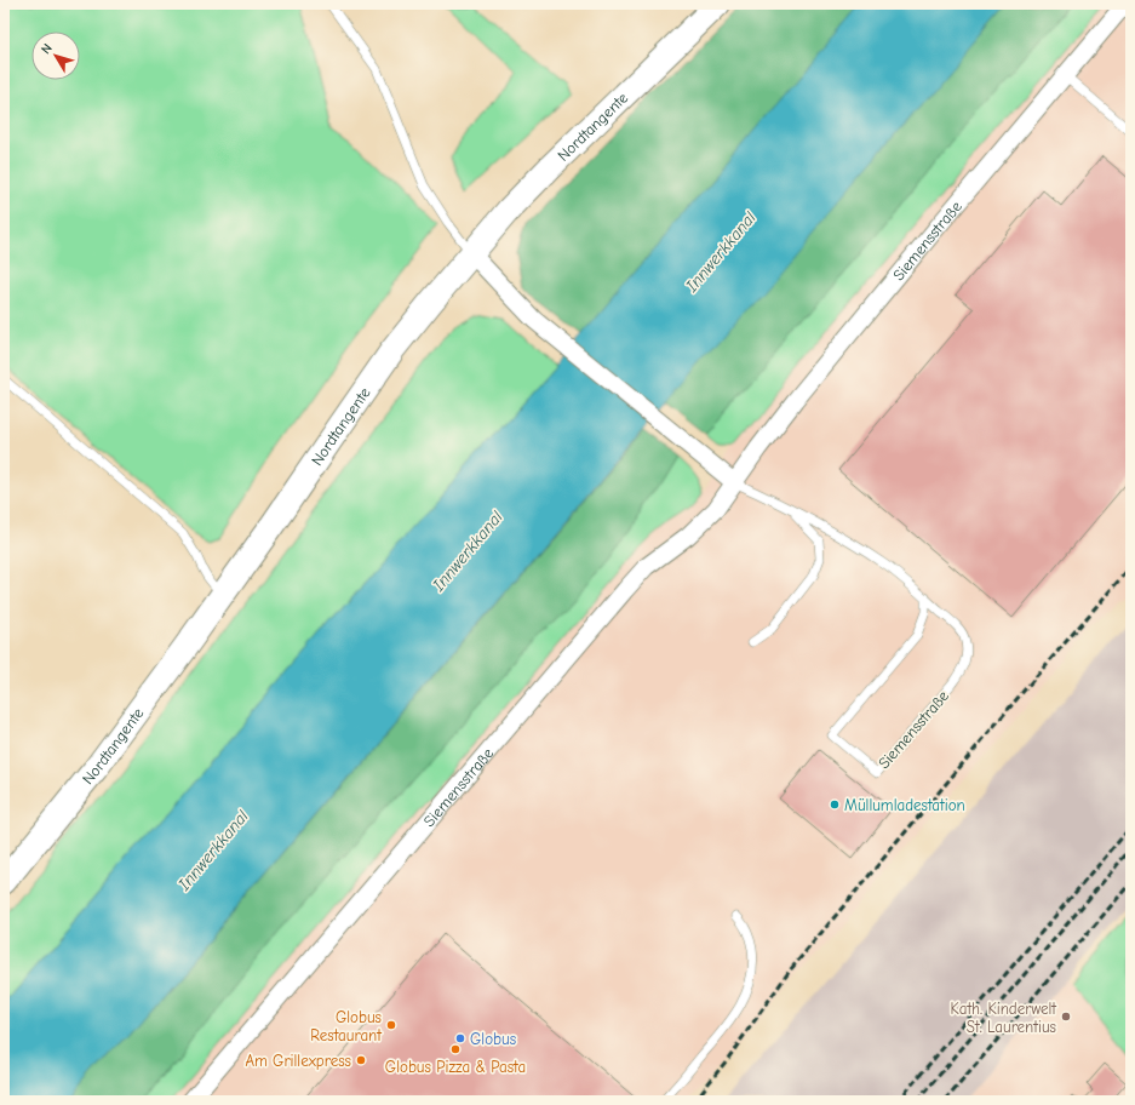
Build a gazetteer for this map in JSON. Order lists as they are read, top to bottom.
{
  "streets": {
    "main road": ["Nordtangente"],
    "street": ["Siemensstraße"]
  },
  "water": ["Innwerkkanal"],
  "places": [
    "Müllumladestation",
    "Kath. Kinderwelt St. Laurentius",
    "Globus Restaurant",
    "Globus",
    "Globus Pizza & Pasta",
    "Am Grillexpress"
  ],
  "north": "top left"
}
